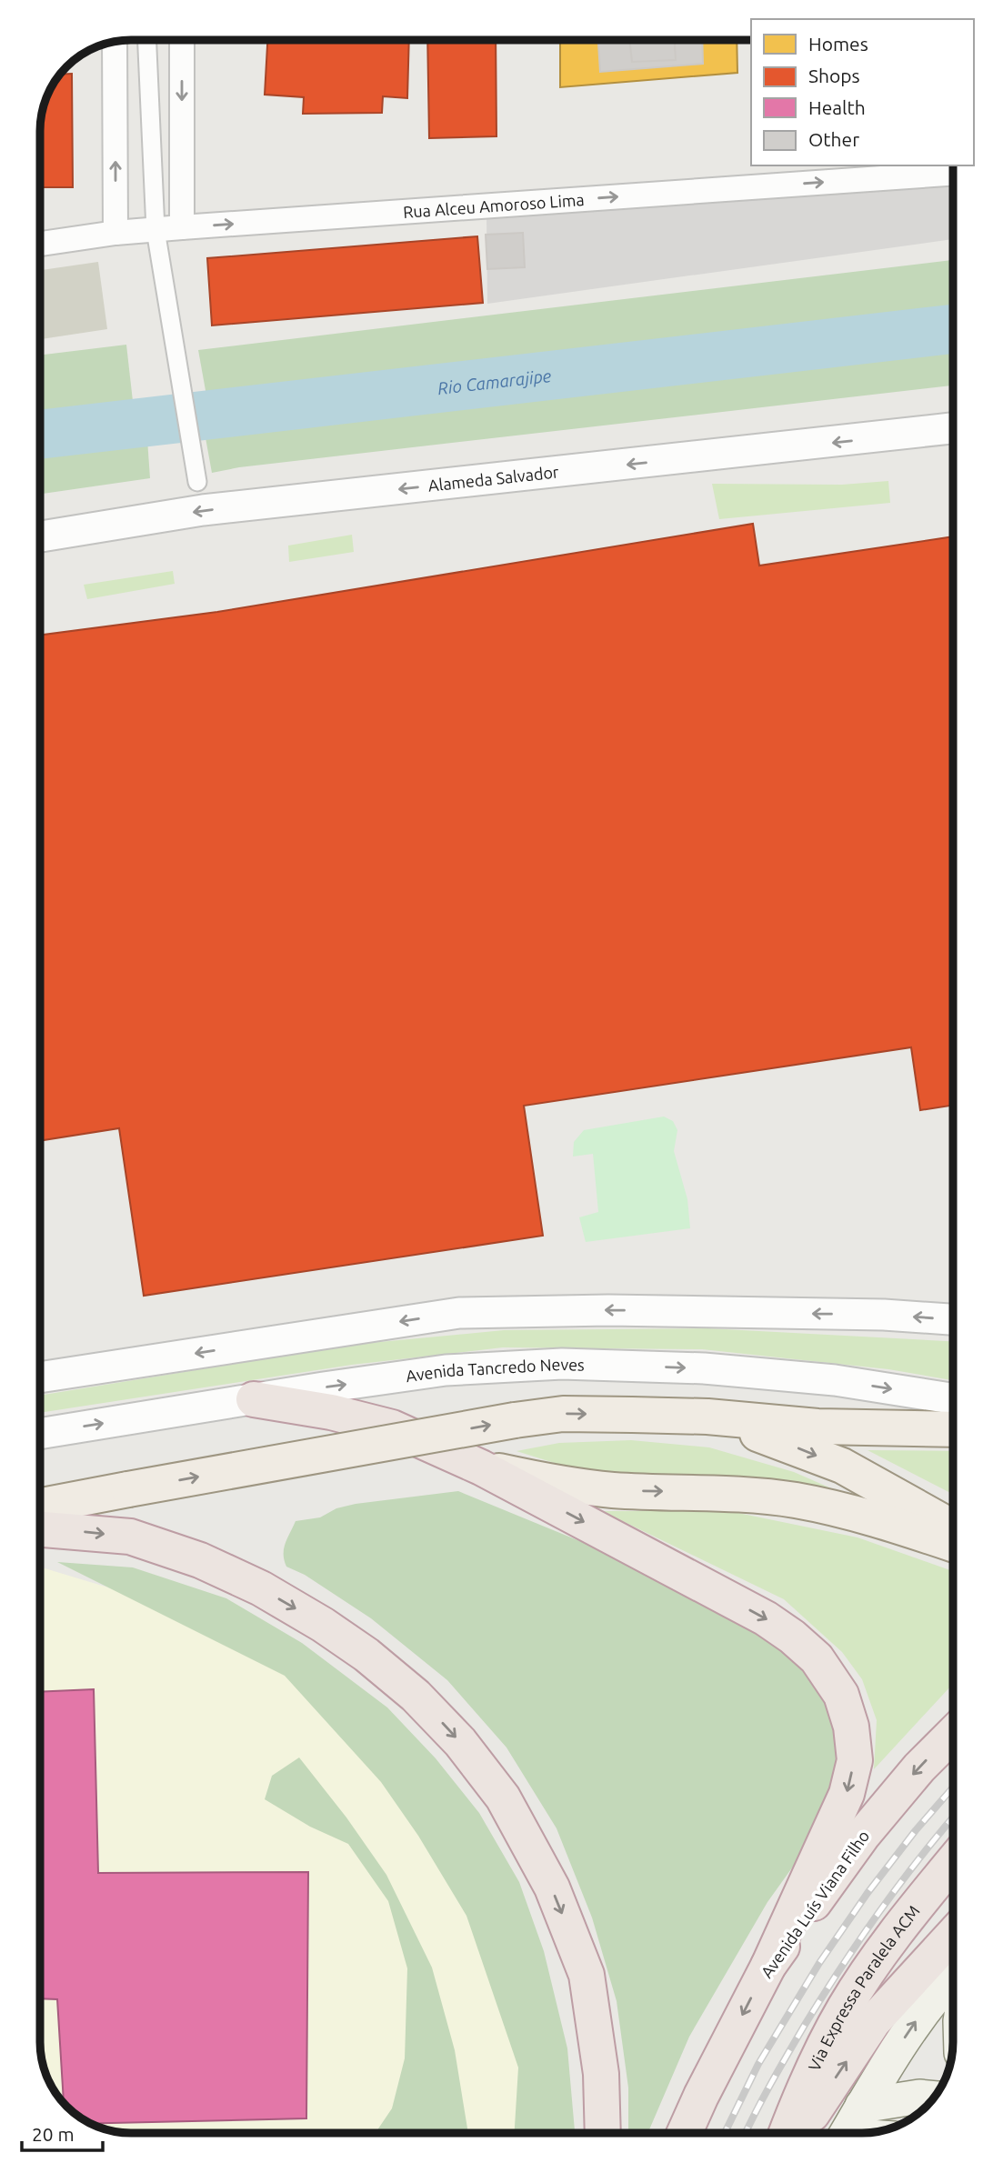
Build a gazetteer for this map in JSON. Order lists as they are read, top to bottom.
{
  "streets": {
    "highway": ["Avenida Luís Viana Filho", "Via Expressa Paralela ACM"],
    "street": ["Rua Alceu Amoroso Lima", "Alameda Salvador", "Avenida Tancredo Neves"]
  },
  "one_way": ["Rua Alceu Amoroso Lima", "Alameda Salvador"],
  "water": ["Rio Camarajipe"],
  "legend": [
    "Homes",
    "Shops",
    "Health",
    "Other"
  ],
  "scale_bar": "20 m"
}
